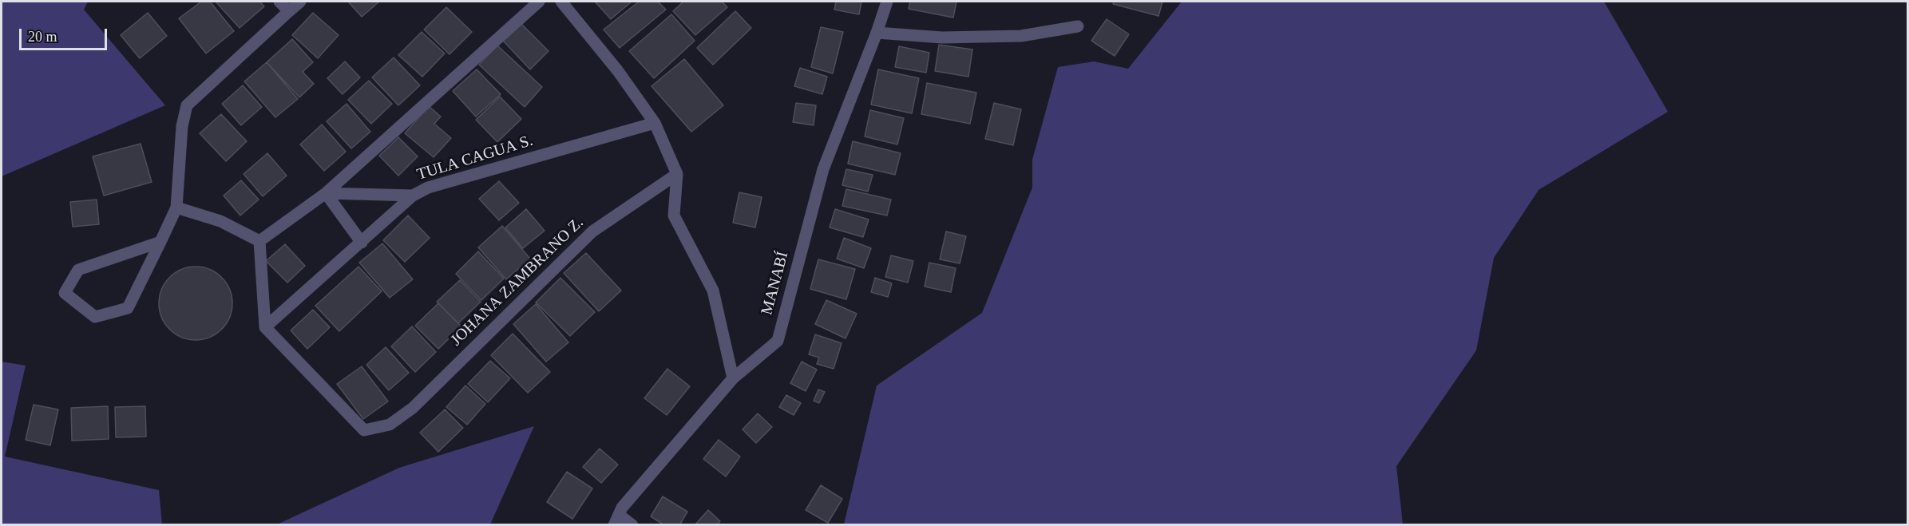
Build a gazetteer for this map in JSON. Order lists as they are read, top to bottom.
{
  "streets": {
    "street": ["TULA CAGUA S.", "JOHANA ZAMBRANO Z.", "MANABÍ"]
  },
  "crossings": [
    ["TULA CAGUA S.", "JOHANA ZAMBRANO Z."]
  ],
  "scale_bar": "20 m"
}
